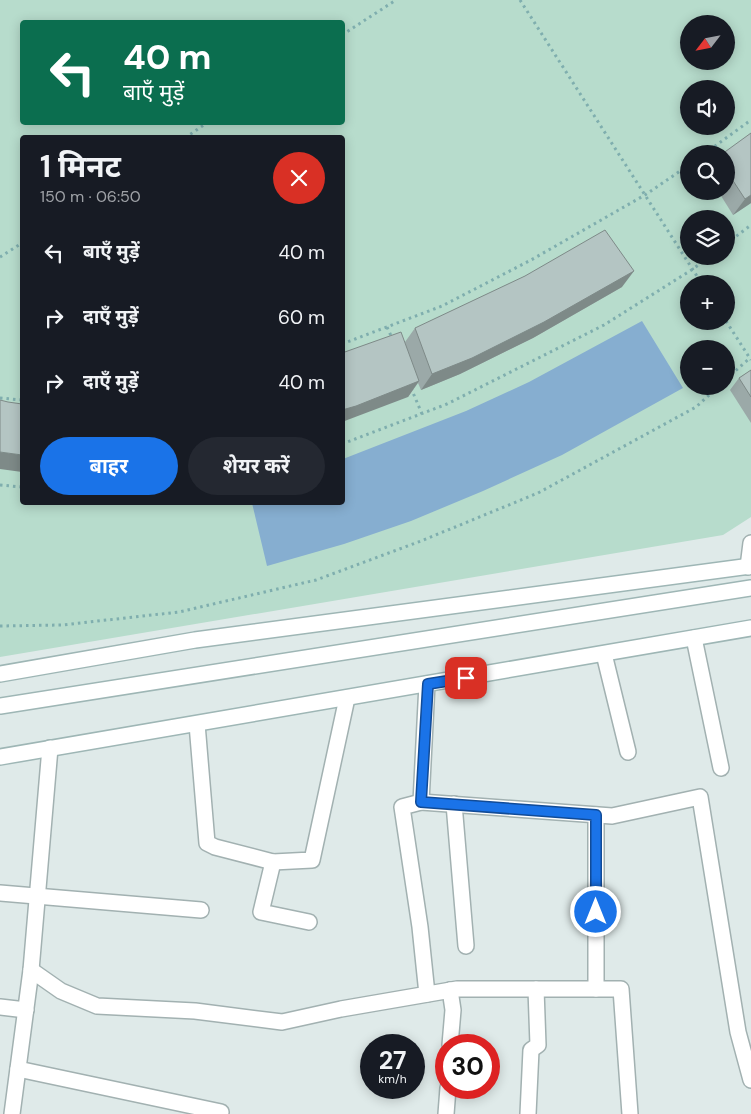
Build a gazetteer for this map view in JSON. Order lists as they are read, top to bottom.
{
  "north": "bottom left",
  "page": {
    "map_buttons": ["+", "−"],
    "turn": ["40 m", "बाएँ मुड़ें"],
    "heading": ["1 मिनट", "150 m · 06:50"],
    "list": [
      {
        "name": "बाएँ मुड़ें",
        "value": "40 m"
      },
      {
        "name": "दाएँ मुड़ें",
        "value": "60 m"
      },
      {
        "name": "दाएँ मुड़ें",
        "value": "40 m"
      }
    ],
    "buttons": ["बाहर", "शेयर करें"],
    "speed": "27 km/h",
    "limit": "30"
  }
}
